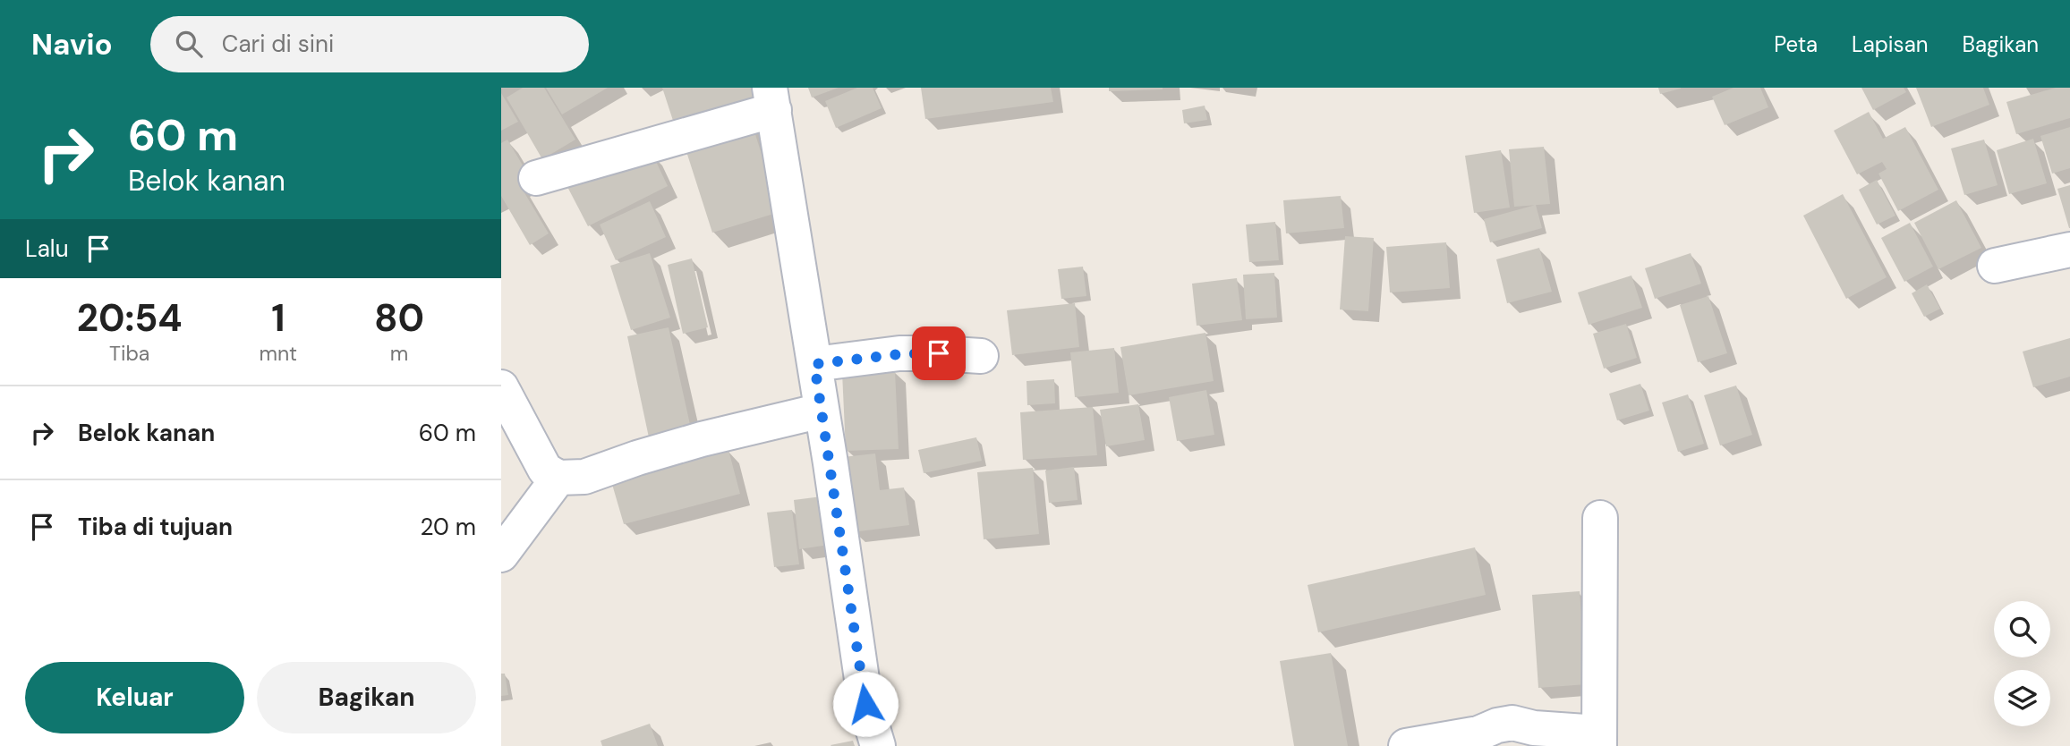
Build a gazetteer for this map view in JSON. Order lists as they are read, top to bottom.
{
  "page": {
    "header": "Navio",
    "search": "Cari di sini",
    "nav": ["Peta", "Lapisan", "Bagikan"],
    "turn": ["60 m", "Belok kanan"],
    "then": "Lalu",
    "eta": [
      "20:54",
      "Tiba",
      "1",
      "mnt",
      "80",
      "m"
    ],
    "list": [
      {
        "name": "Belok kanan",
        "value": "60 m"
      },
      {
        "name": "Tiba di tujuan",
        "value": "20 m"
      }
    ],
    "buttons": ["Keluar", "Bagikan"]
  }
}
